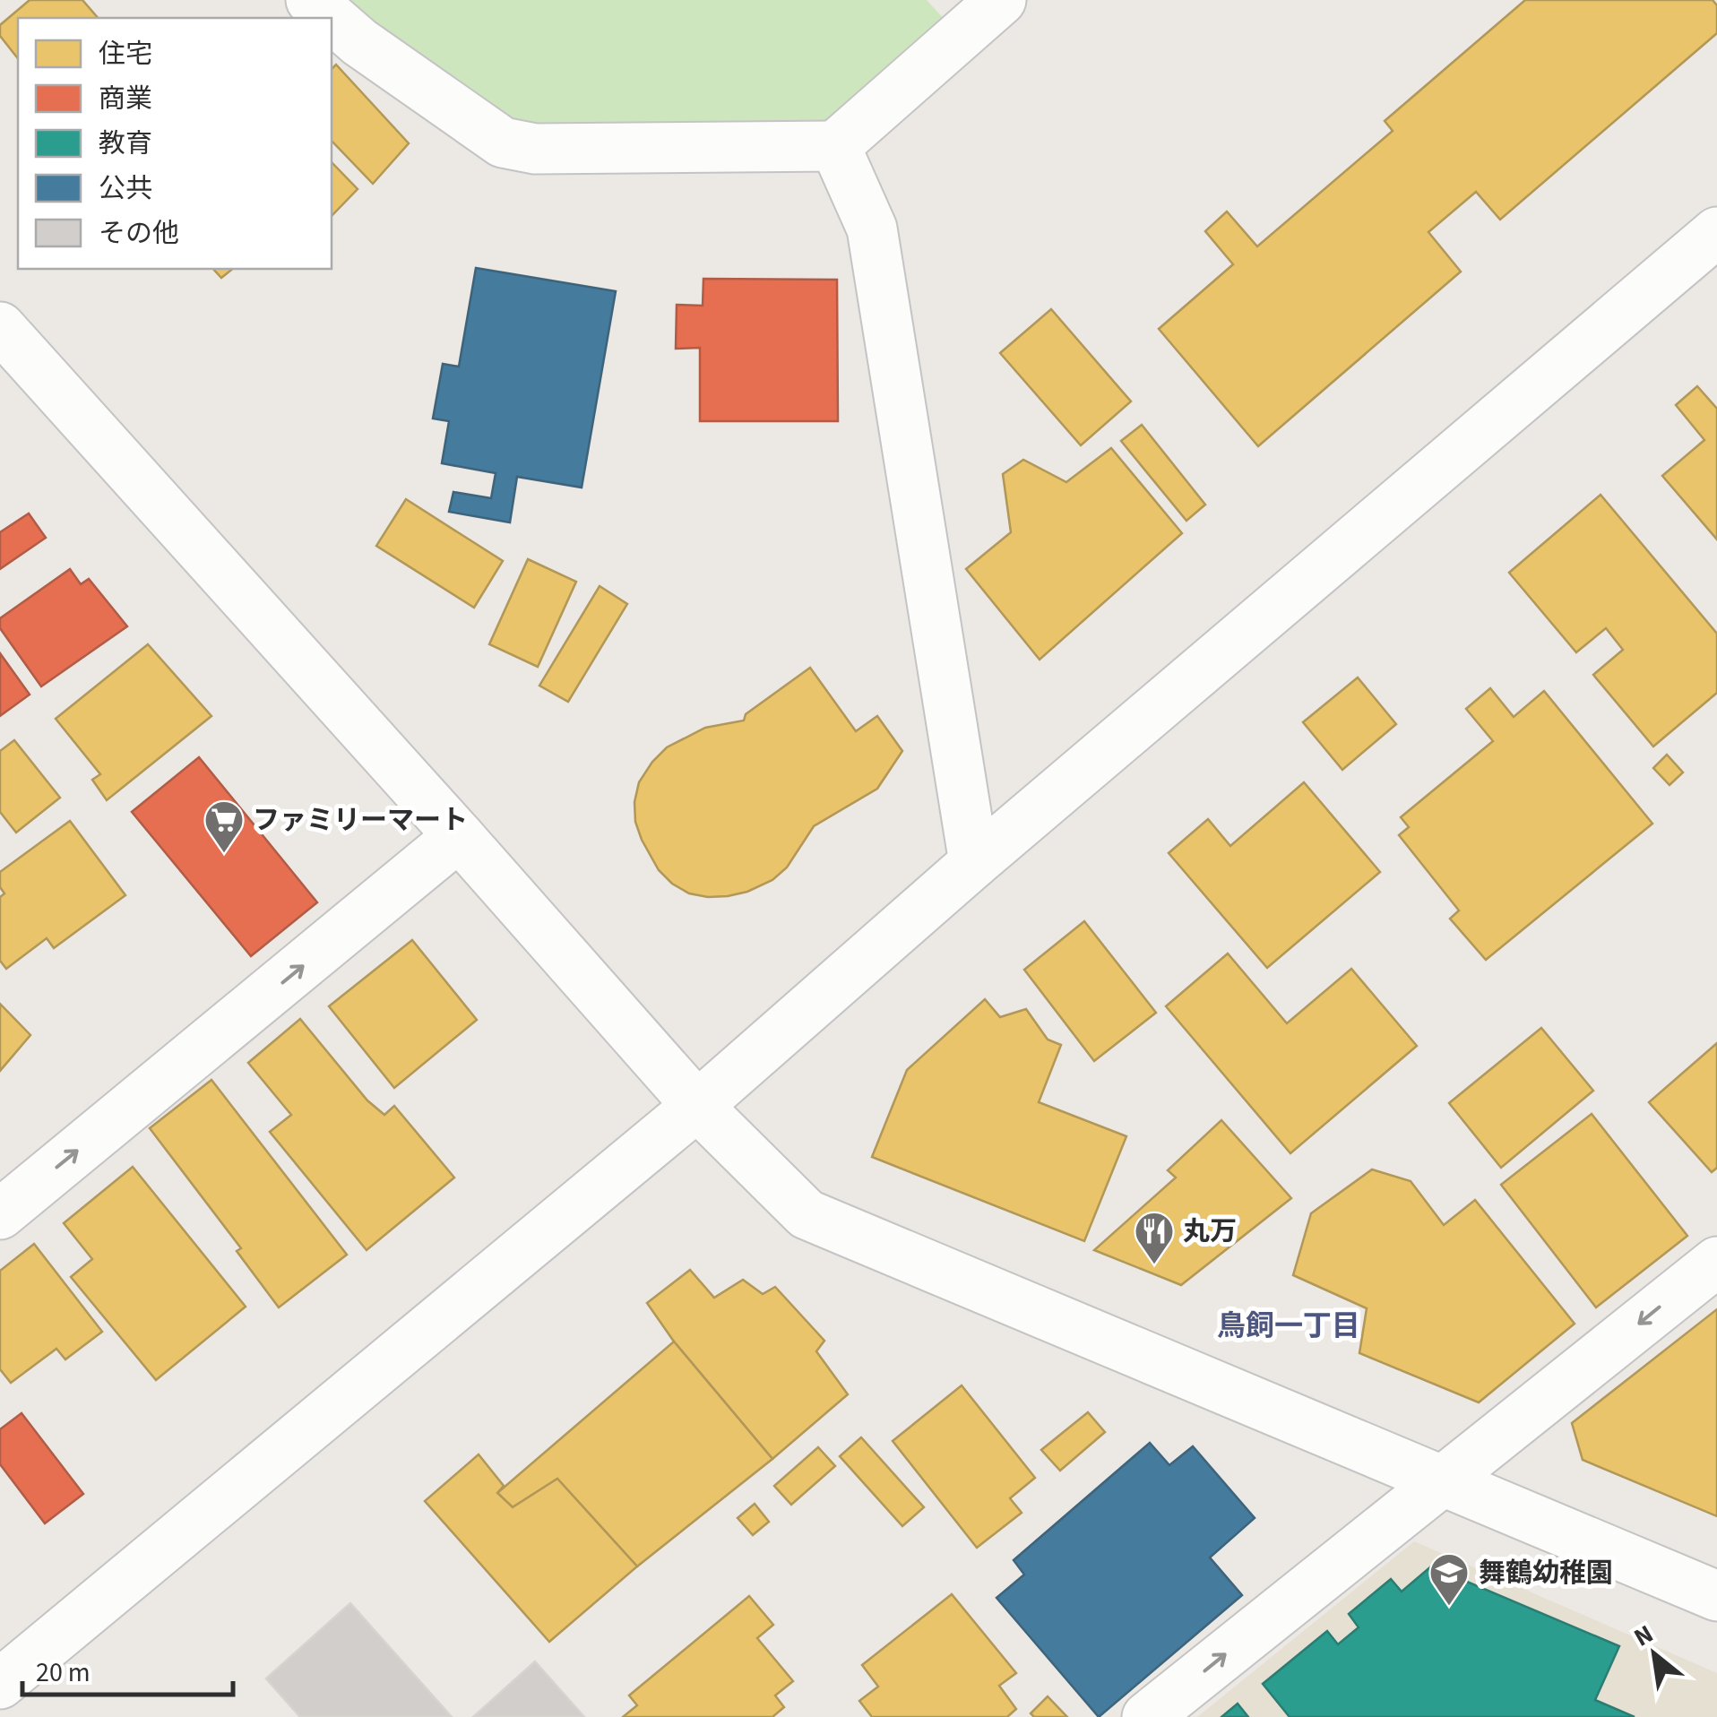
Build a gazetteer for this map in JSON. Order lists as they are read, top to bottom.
{
  "districts": ["鳥飼一丁目"],
  "places": {
    "supermarket": ["ファミリーマート"],
    "restaurant": ["丸万"],
    "school or university": ["舞鶴幼稚園"]
  },
  "legend": [
    "住宅",
    "商業",
    "教育",
    "公共",
    "その他"
  ],
  "scale_bar": "20 m",
  "north": "top left"
}
